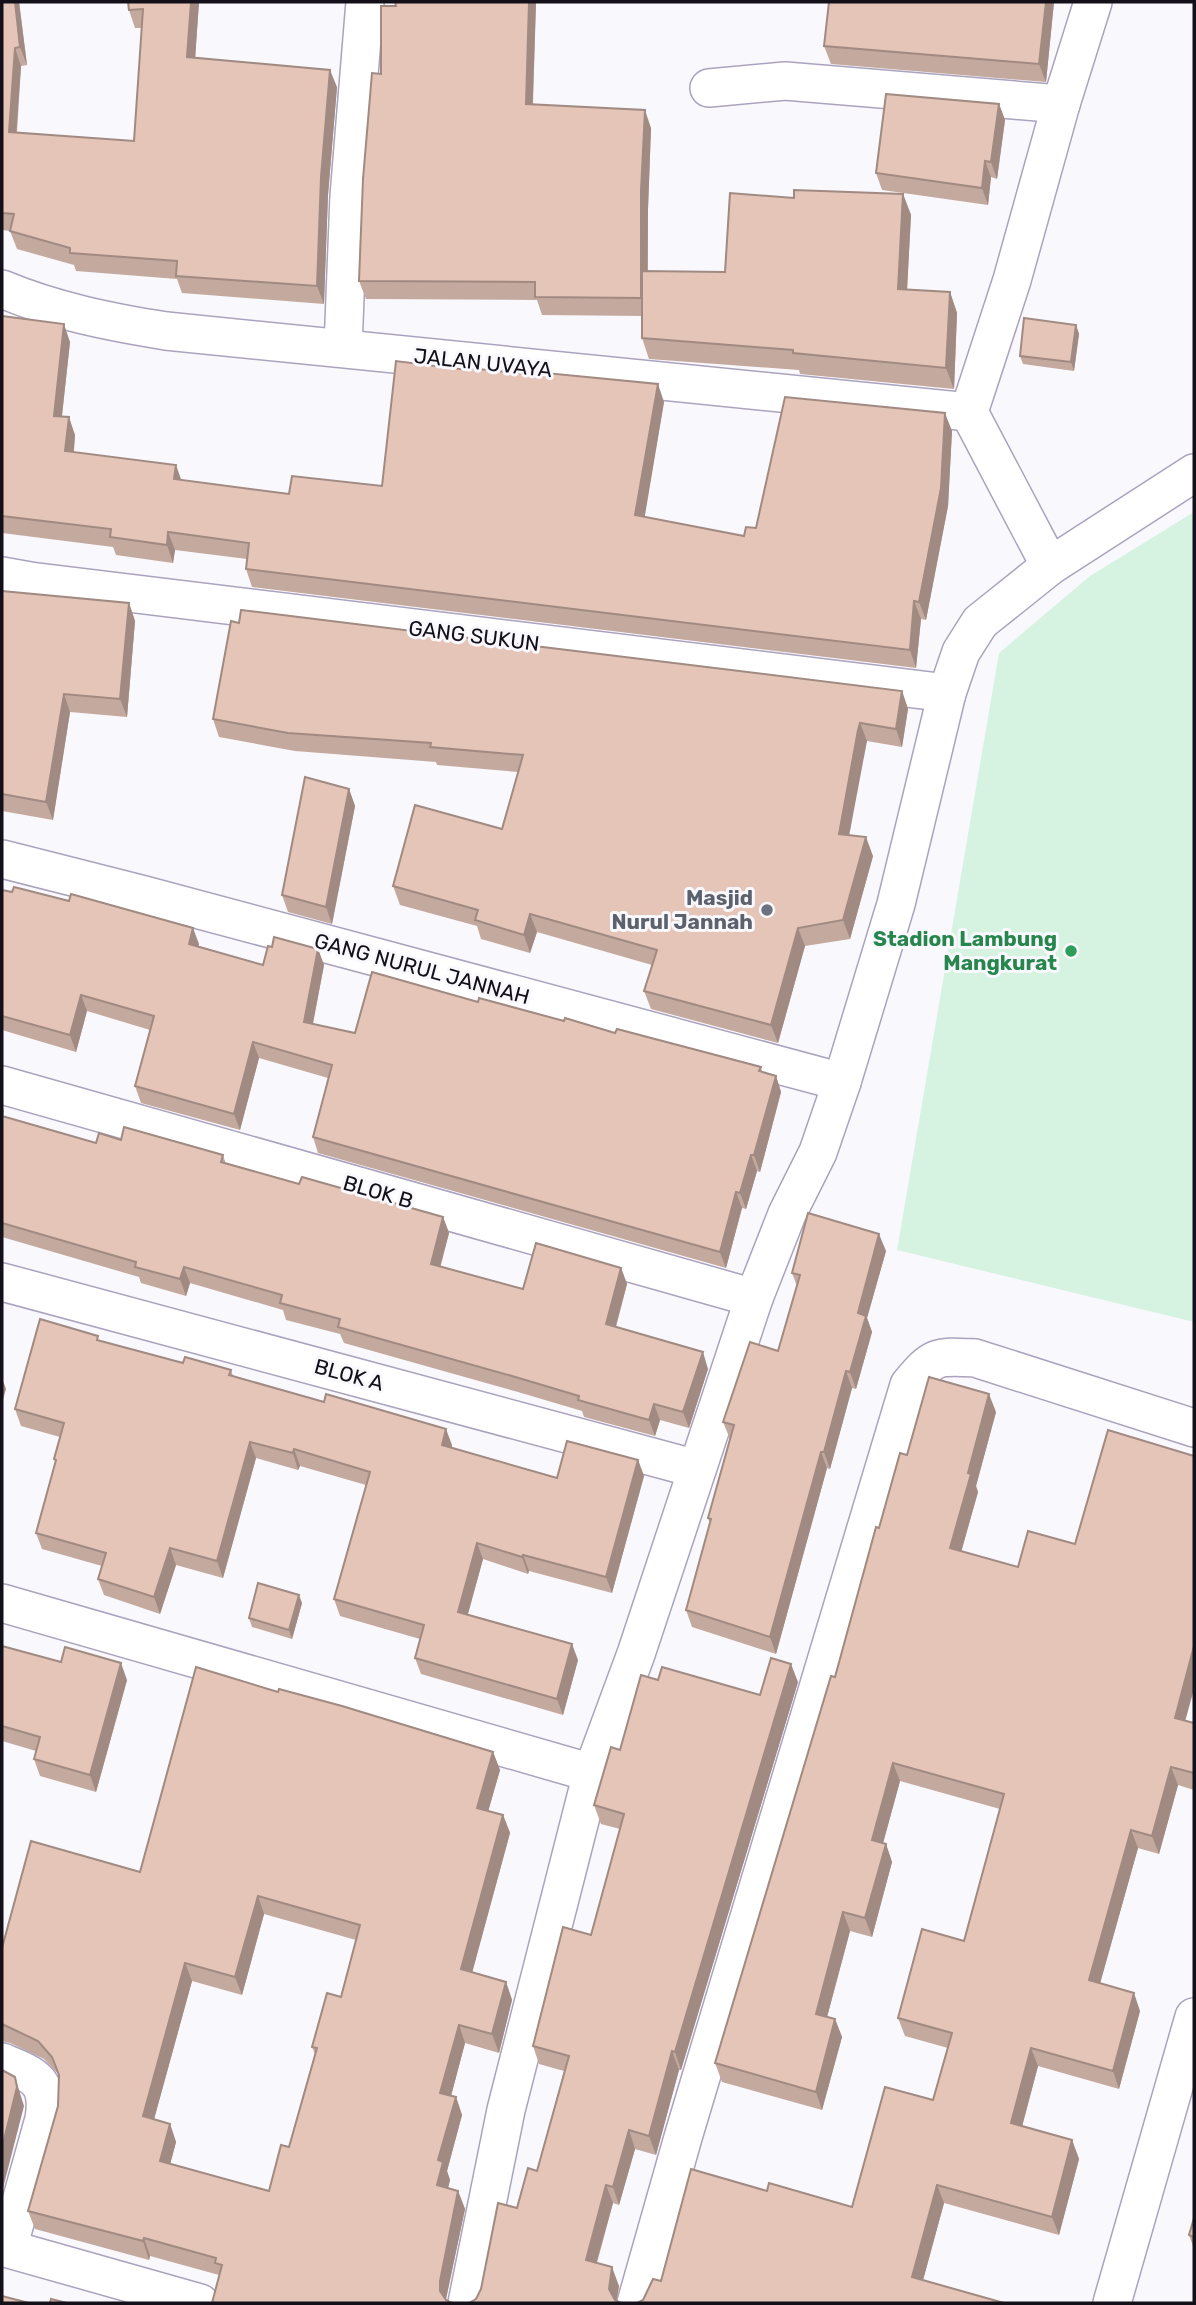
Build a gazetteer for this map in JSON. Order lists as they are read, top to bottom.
{
  "streets": {
    "street": [
      "JALAN UVAYA",
      "GANG SUKUN",
      "GANG NURUL JANNAH",
      "BLOK B",
      "BLOK A"
    ]
  },
  "places": ["Masjid Nurul Jannah", "Stadion Lambung Mangkurat"]
}
